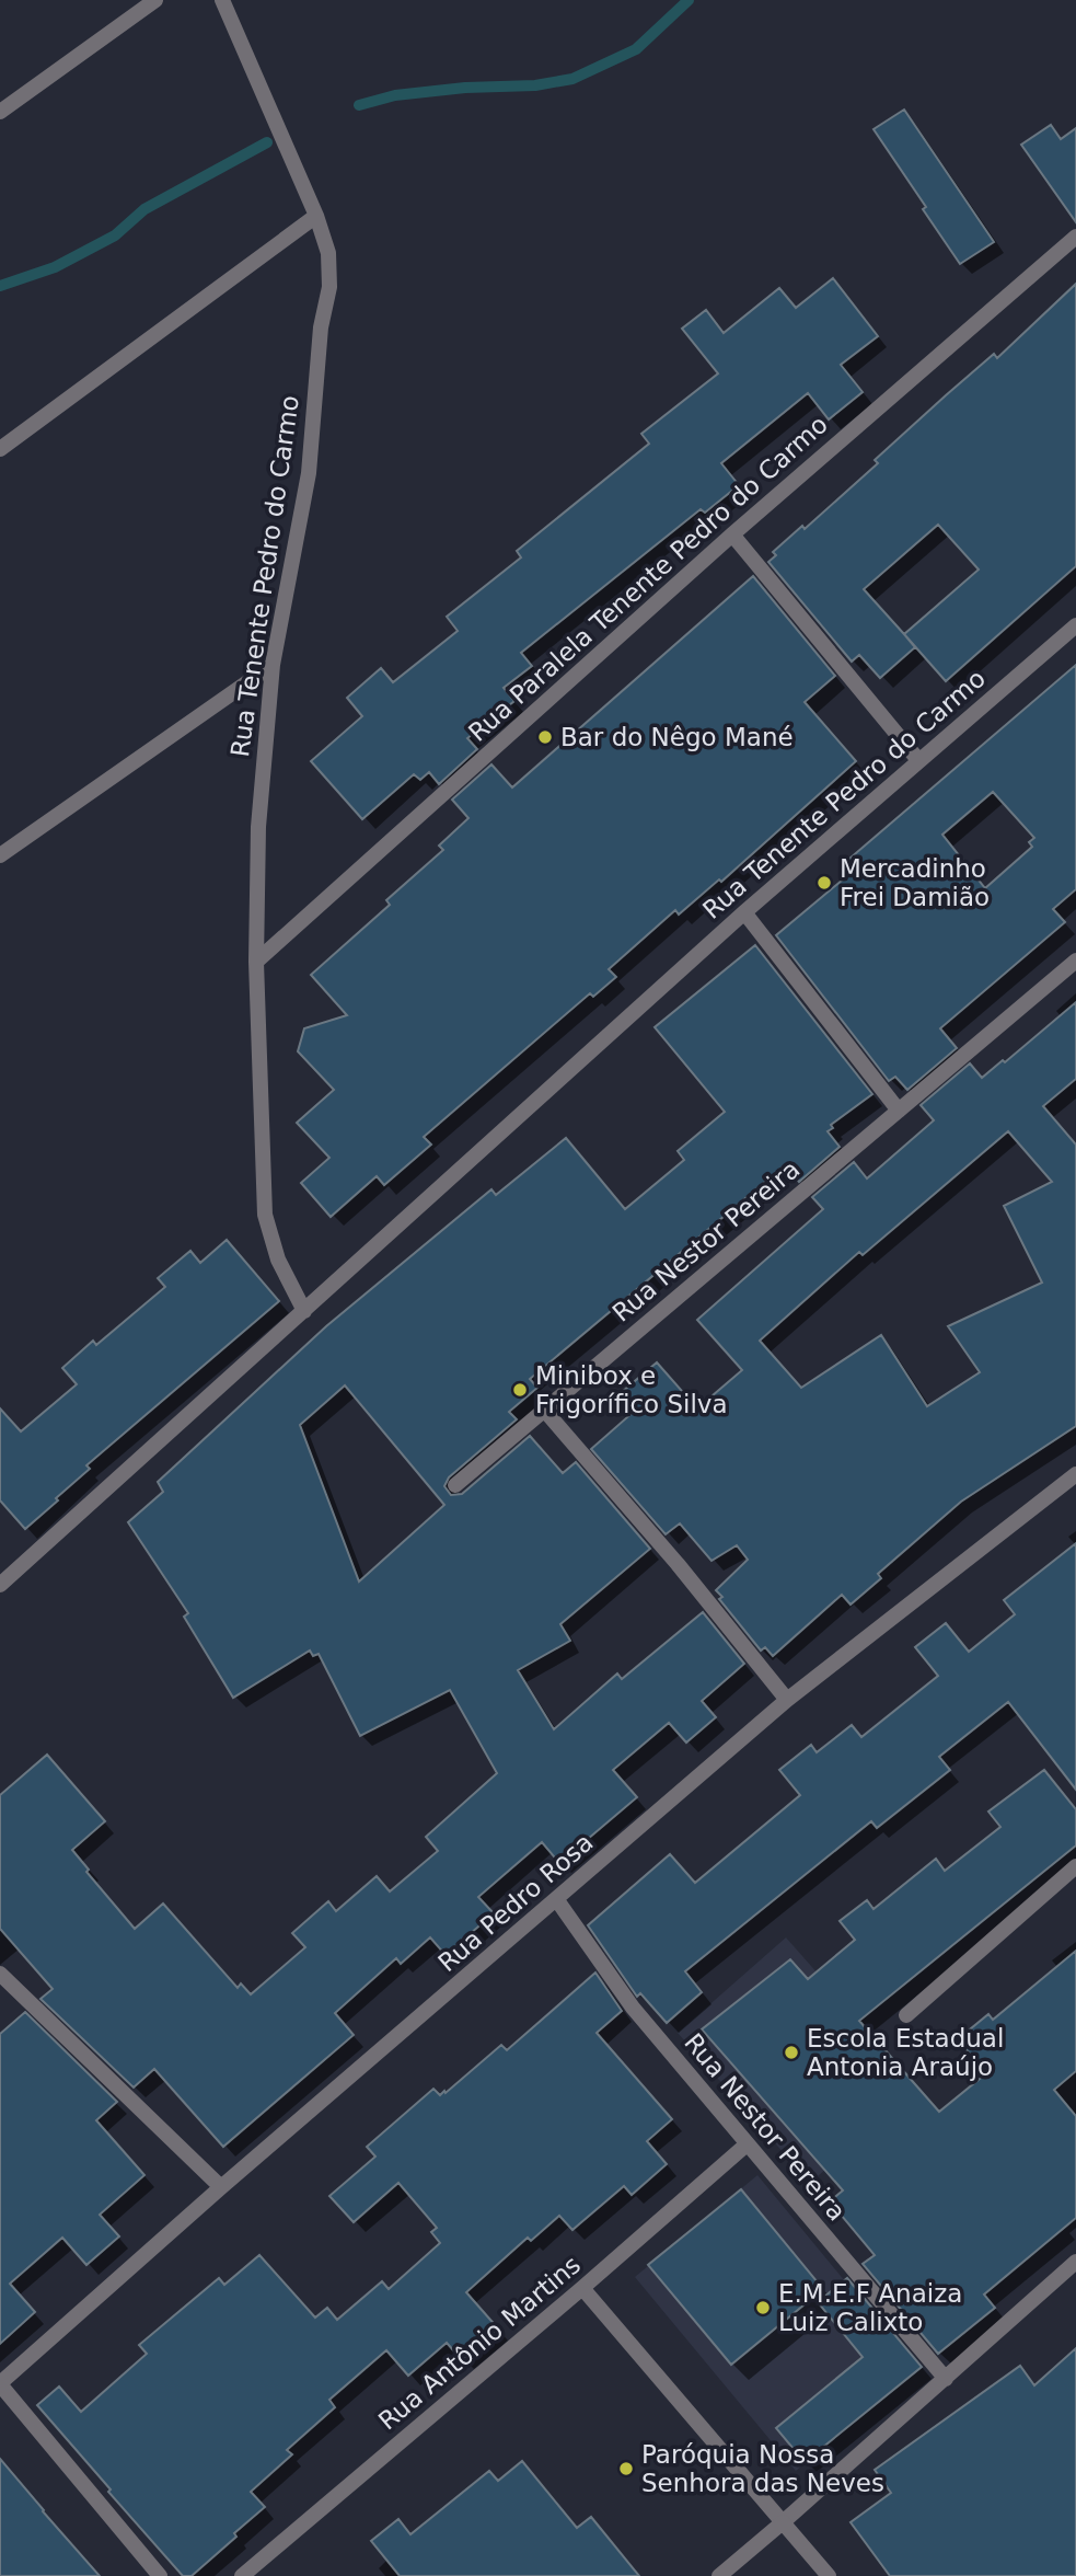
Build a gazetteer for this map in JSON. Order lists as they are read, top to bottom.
{
  "streets": {
    "street": [
      "Rua Tenente Pedro do Carmo",
      "Rua Paralela Tenente Pedro do Carmo",
      "Rua Nestor Pereira",
      "Rua Pedro Rosa",
      "Rua Antônio Martins"
    ]
  },
  "crossings": [
    ["Rua Tenente Pedro do Carmo", "Rua Paralela Tenente Pedro do Carmo"],
    ["Rua Nestor Pereira", "Rua Pedro Rosa"],
    ["Rua Nestor Pereira", "Rua Antônio Martins"]
  ],
  "places": [
    "Bar do Nêgo Mané",
    "Mercadinho Frei Damião",
    "Minibox e Frigorífico Silva",
    "Escola Estadual Antonia Araújo",
    "E.M.E.F Anaiza Luiz Calixto",
    "Paróquia Nossa Senhora das Neves"
  ]
}
